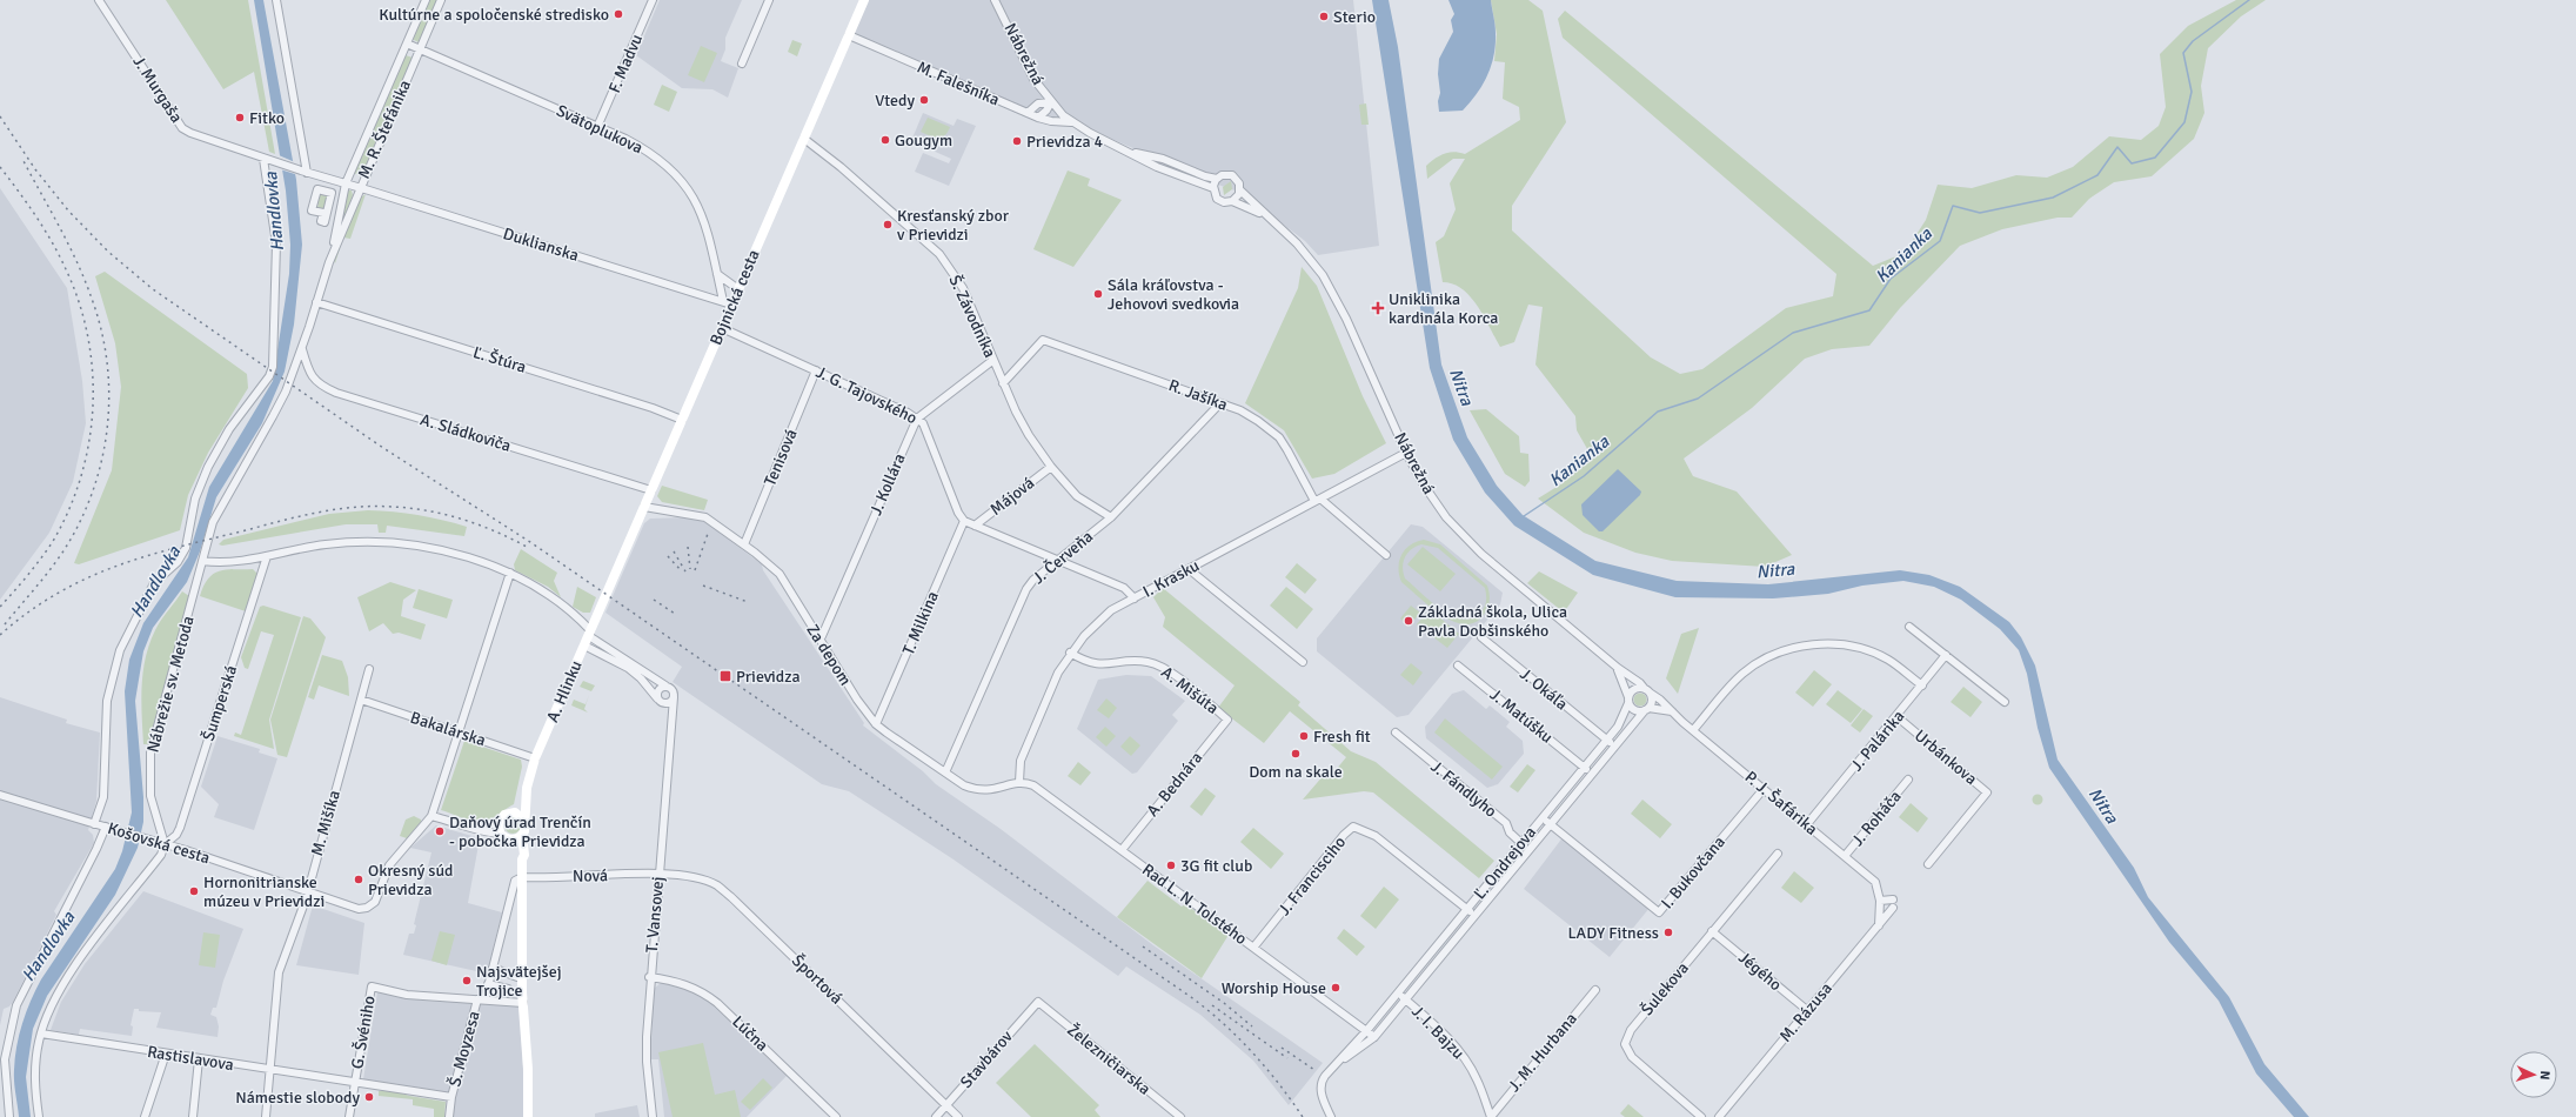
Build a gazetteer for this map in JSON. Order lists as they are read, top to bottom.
{
  "streets": {
    "street": [
      "Nábrežná",
      "F. Madvu",
      "M. Falešníka",
      "J. Murgaša",
      "M. R. Štefánika",
      "Svätoplukova",
      "Duklianska",
      "Bojnická cesta",
      "Š. Závodníka",
      "Ľ. Štúra",
      "J. G. Tajovského",
      "R. Jašíka",
      "A. Sládkoviča",
      "Tenisová",
      "J. Kollára",
      "Májová",
      "J. Červeňa",
      "I. Krasku",
      "T. Milkina",
      "Za depom",
      "Nábrežie sv. Metoda",
      "J. Okáľa",
      "A. Mišúta",
      "A. Hlinku",
      "Šumperská",
      "J. Matúšku",
      "Bakalárska",
      "J. Palárika",
      "Urbánkova",
      "A. Bednára",
      "J. Fándlyho",
      "P. J. Šafárika",
      "J. Roháča",
      "M. Mišíka",
      "Košovská cesta",
      "Ľ. Ondrejova",
      "I. Bukovčana",
      "Nová",
      "J. Francisciho",
      "Rad L. N. Tolstého",
      "T. Vansovej",
      "Jégého",
      "Športová",
      "Šulekova",
      "M. Rázusa",
      "G. Švéniho",
      "J. I. Bajzu",
      "Lúčna",
      "Š. Moyzesa",
      "J. M. Hurbana",
      "Rastislavova",
      "Stavbárov",
      "Železničiarska"
    ]
  },
  "crossings": [
    ["Nábrežná", "M. Falešníka"],
    ["Nábrežná", "I. Krasku"],
    ["Nábrežná", "P. J. Šafárika"],
    ["Nábrežná", "Ľ. Ondrejova"],
    ["F. Madvu", "Svätoplukova"],
    ["M. Falešníka", "Bojnická cesta"],
    ["J. Murgaša", "M. R. Štefánika"],
    ["M. R. Štefánika", "Svätoplukova"],
    ["M. R. Štefánika", "Duklianska"],
    ["Svätoplukova", "Duklianska"],
    ["Svätoplukova", "Bojnická cesta"],
    ["Duklianska", "Bojnická cesta"],
    ["Bojnická cesta", "Š. Závodníka"],
    ["Bojnická cesta", "Ľ. Štúra"],
    ["Bojnická cesta", "J. G. Tajovského"],
    ["Bojnická cesta", "A. Sládkoviča"],
    ["Bojnická cesta", "Za depom"],
    ["Bojnická cesta", "A. Hlinku"],
    ["Š. Závodníka", "R. Jašíka"],
    ["Š. Závodníka", "J. Kollára"],
    ["Š. Závodníka", "Májová"],
    ["Š. Závodníka", "J. Červeňa"],
    ["Ľ. Štúra", "Nábrežie sv. Metoda"],
    ["J. G. Tajovského", "Tenisová"],
    ["J. G. Tajovského", "J. Kollára"],
    ["J. G. Tajovského", "T. Milkina"],
    ["R. Jašíka", "J. Červeňa"],
    ["R. Jašíka", "I. Krasku"],
    ["A. Sládkoviča", "Nábrežie sv. Metoda"],
    ["Tenisová", "Za depom"],
    ["J. Kollára", "Za depom"],
    ["J. Červeňa", "Za depom"],
    ["I. Krasku", "Za depom"],
    ["I. Krasku", "A. Mišúta"],
    ["I. Krasku", "Rad L. N. Tolstého"],
    ["T. Milkina", "Za depom"],
    ["Za depom", "Rad L. N. Tolstého"],
    ["Nábrežie sv. Metoda", "Šumperská"],
    ["Nábrežie sv. Metoda", "Košovská cesta"],
    ["J. Okáľa", "Ľ. Ondrejova"],
    ["A. Mišúta", "A. Bednára"],
    ["A. Hlinku", "Bakalárska"],
    ["A. Hlinku", "Nová"],
    ["Šumperská", "Košovská cesta"],
    ["J. Matúšku", "Ľ. Ondrejova"],
    ["Bakalárska", "M. Mišíka"],
    ["J. Palárika", "Urbánkova"],
    ["J. Palárika", "P. J. Šafárika"],
    ["A. Bednára", "Rad L. N. Tolstého"],
    ["J. Fándlyho", "Ľ. Ondrejova"],
    ["P. J. Šafárika", "J. Roháča"],
    ["P. J. Šafárika", "Ľ. Ondrejova"],
    ["P. J. Šafárika", "I. Bukovčana"],
    ["P. J. Šafárika", "M. Rázusa"],
    ["M. Mišíka", "Košovská cesta"],
    ["M. Mišíka", "Rastislavova"],
    ["Ľ. Ondrejova", "I. Bukovčana"],
    ["Ľ. Ondrejova", "J. Francisciho"],
    ["Ľ. Ondrejova", "Rad L. N. Tolstého"],
    ["Ľ. Ondrejova", "J. I. Bajzu"],
    ["Nová", "T. Vansovej"],
    ["Nová", "Športová"],
    ["J. Francisciho", "Rad L. N. Tolstého"],
    ["T. Vansovej", "Športová"],
    ["T. Vansovej", "Lúčna"],
    ["Jégého", "Šulekova"],
    ["Jégého", "M. Rázusa"],
    ["Športová", "Stavbárov"],
    ["G. Švéniho", "Š. Moyzesa"],
    ["G. Švéniho", "Rastislavova"],
    ["J. I. Bajzu", "J. M. Hurbana"],
    ["Stavbárov", "Železničiarska"]
  ],
  "water": ["Handlovka", "Kanianka", "Nitra"],
  "places": {
    "other": [
      "Kultúrne a spoločenské stredisko",
      "Sterio",
      "Vtedy",
      "Fitko",
      "Gougym",
      "Prievidza 4",
      "Kresťanský zbor v Prievidzi",
      "Sála kráľovstva - Jehovovi svedkovia",
      "Základná škola, Ulica Pavla Dobšinského",
      "Fresh fit",
      "Dom na skale",
      "Daňový úrad Trenčín - pobočka Prievidza",
      "3G fit club",
      "Okresný súd Prievidza",
      "Hornonitrianske múzeu v Prievidzi",
      "LADY Fitness",
      "Najsvätejšej Trojice",
      "Worship House",
      "Námestie slobody"
    ],
    "health": ["Uniklinika kardinála Korca"],
    "transit": ["Prievidza"]
  },
  "north": "right"
}
